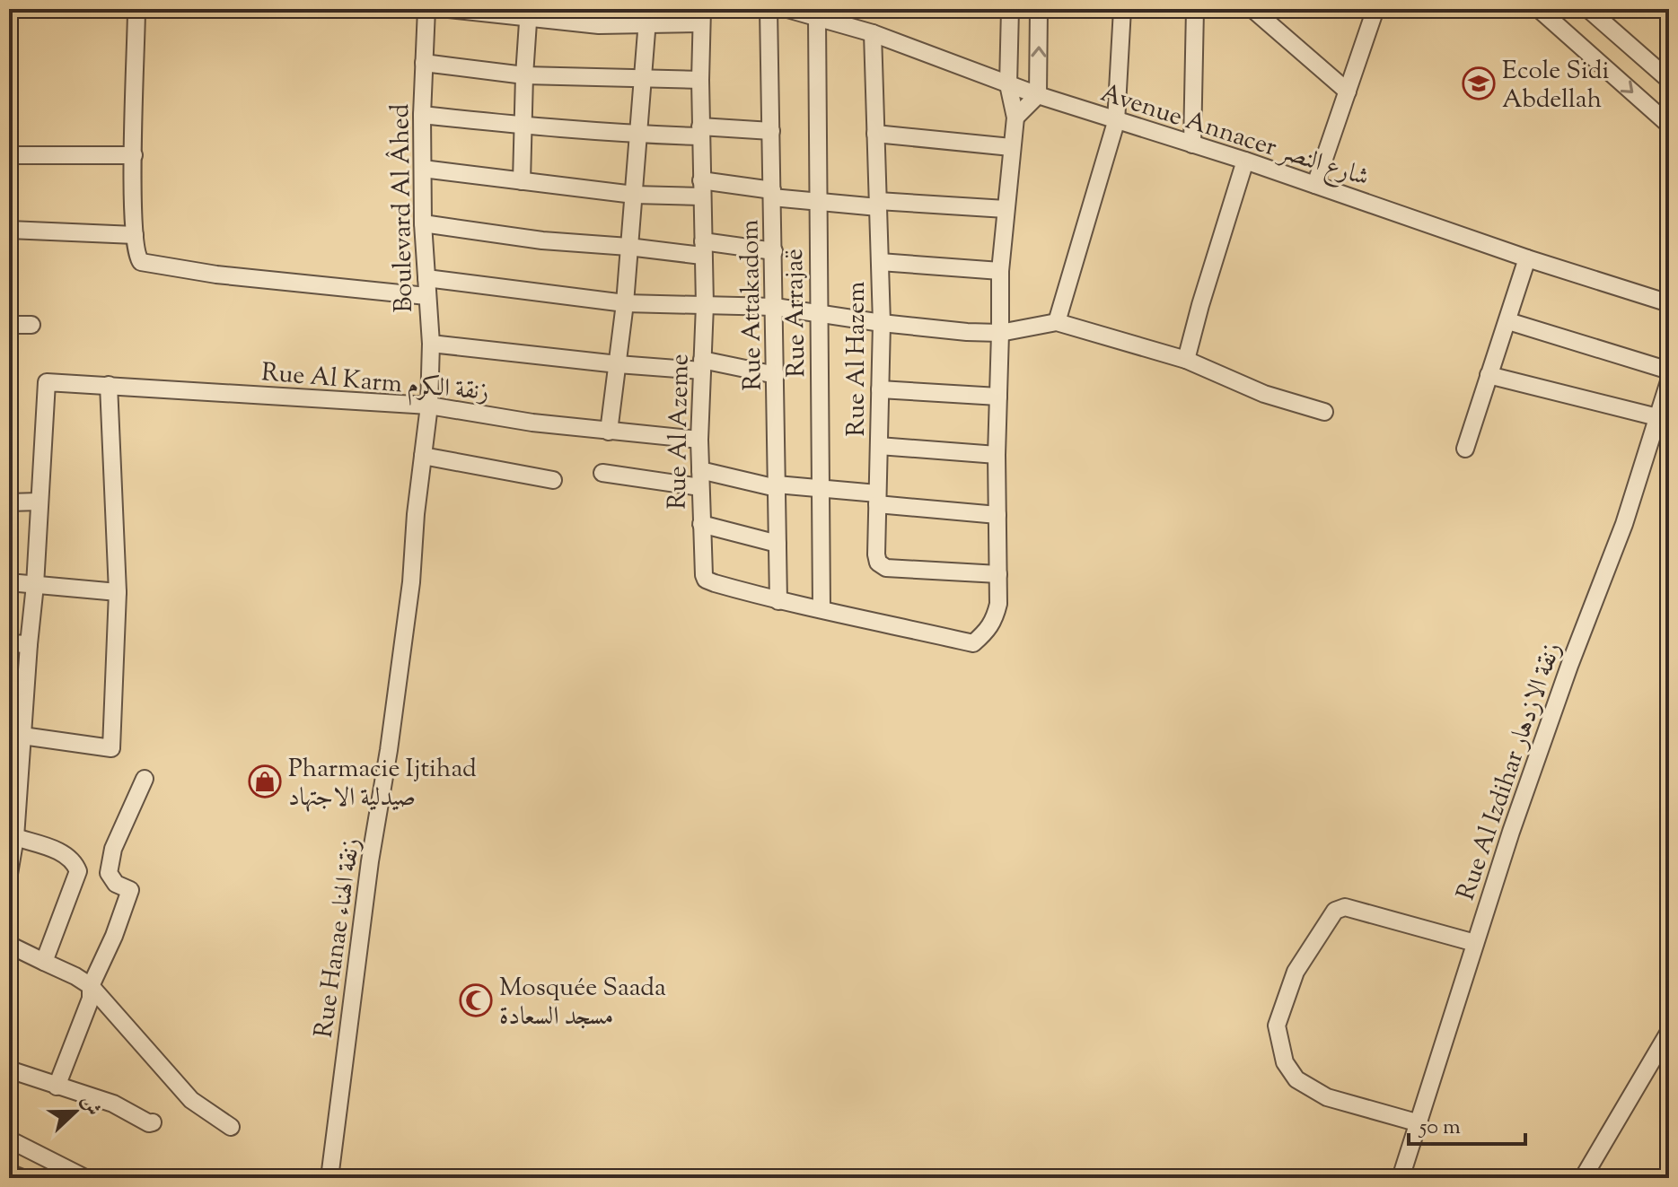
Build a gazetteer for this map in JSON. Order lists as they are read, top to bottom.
{
  "streets": {
    "street": [
      "Avenue Annacer شارع النصر",
      "Boulevard Al Âhed",
      "Rue Attakadom",
      "Rue Arrajaë",
      "Rue Al Hazem",
      "Rue Al Karm زنقة الكرم",
      "Rue Al Azeme",
      "Rue Al Izdihar زنقة الازدهار",
      "Rue Hanae زنقة الهناء"
    ]
  },
  "crossings": [
    ["Avenue Annacer شارع النصر", "Rue Arrajaë"],
    ["Avenue Annacer شارع النصر", "Rue Al Hazem"],
    ["Boulevard Al Âhed", "Rue Al Karm زنقة الكرم"],
    ["Boulevard Al Âhed", "Rue Hanae زنقة الهناء"],
    ["Rue Attakadom", "Rue Al Azeme"],
    ["Rue Arrajaë", "Rue Al Azeme"],
    ["Rue Al Hazem", "Rue Al Azeme"],
    ["Rue Al Karm زنقة الكرم", "Rue Al Azeme"],
    ["Rue Al Karm زنقة الكرم", "Rue Hanae زنقة الهناء"]
  ],
  "places": {
    "school or university": ["Ecole Sidi Abdellah"],
    "shop": ["Pharmacie Ijtihad صيدلية الاجتهاد"],
    "mosque": ["Mosquée Saada مسجد السعادة"]
  },
  "scale_bar": "50 m",
  "north": "right"
}
